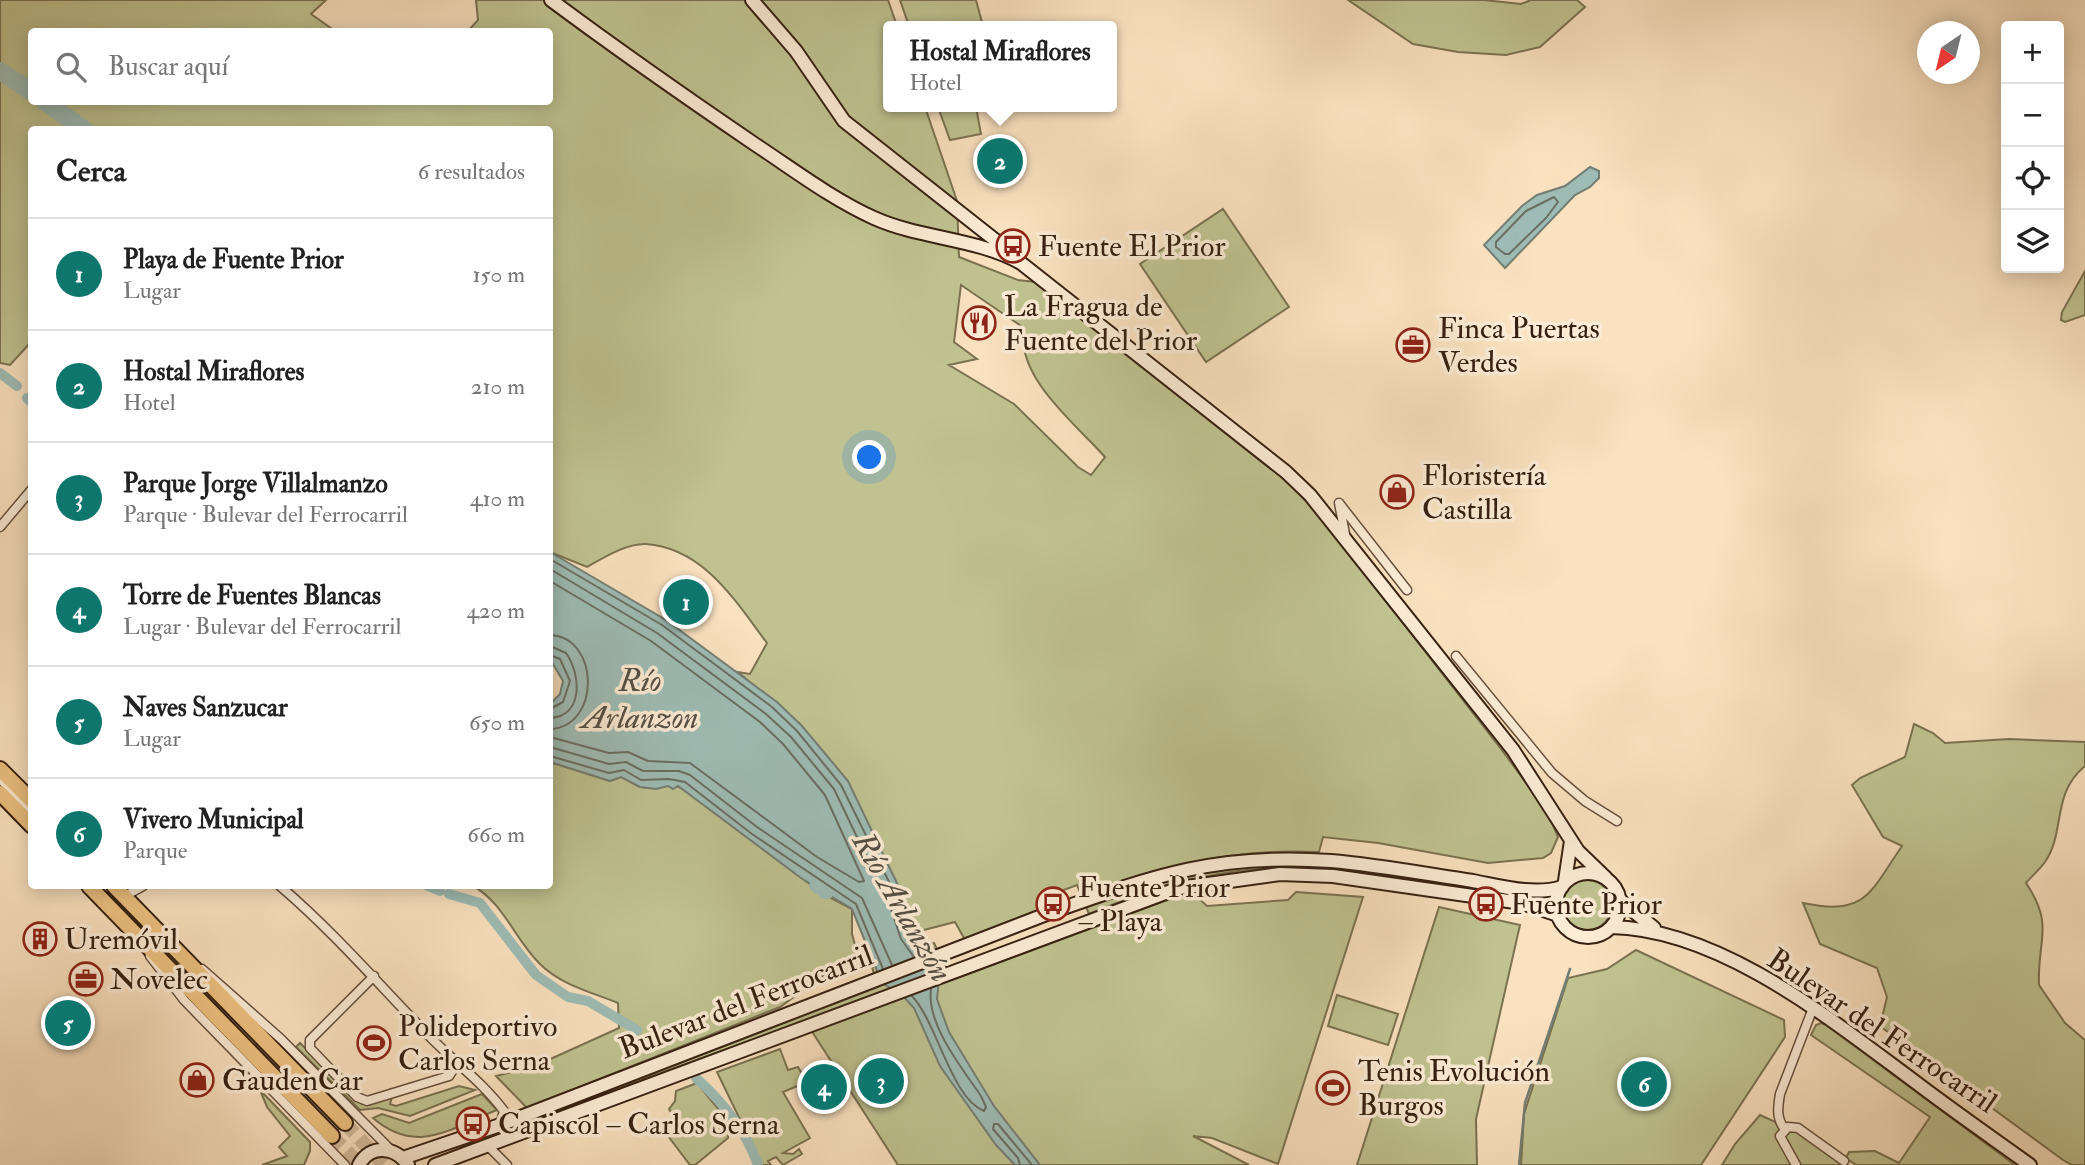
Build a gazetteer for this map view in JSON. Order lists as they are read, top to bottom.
{
  "streets": {
    "main road": ["Bulevar del Ferrocarril"]
  },
  "water": ["Río Arlanzon", "Río Arlanzón"],
  "places": {
    "bus stop": [
      "Fuente El Prior",
      "Fuente Prior – Playa",
      "Fuente Prior",
      "Capiscol – Carlos Serna"
    ],
    "restaurant": ["La Fragua de Fuente del Prior"],
    "office": ["Finca Puertas Verdes", "Novelec"],
    "shop": ["Floristería Castilla", "GaudenCar"],
    "building": ["Uremóvil"],
    "sports": ["Polideportivo Carlos Serna", "Tenis Evolución Burgos"]
  },
  "north": "bottom left",
  "page": {
    "map_buttons": ["+", "−"],
    "popup": ["Hostal Miraflores", "Hotel"],
    "search": "Buscar aquí",
    "heading": ["Cerca", "6 resultados"],
    "pins": [
      "2",
      "1",
      "5",
      "3",
      "6",
      "4"
    ],
    "list": [
      {
        "mark": "1",
        "name": "Playa de Fuente Prior",
        "note": "Lugar",
        "value": "150 m"
      },
      {
        "mark": "2",
        "name": "Hostal Miraflores",
        "note": "Hotel",
        "value": "210 m"
      },
      {
        "mark": "3",
        "name": "Parque Jorge Villalmanzo",
        "note": "Parque · Bulevar del Ferrocarril",
        "value": "410 m"
      },
      {
        "mark": "4",
        "name": "Torre de Fuentes Blancas",
        "note": "Lugar · Bulevar del Ferrocarril",
        "value": "420 m"
      },
      {
        "mark": "5",
        "name": "Naves Sanzucar",
        "note": "Lugar",
        "value": "650 m"
      },
      {
        "mark": "6",
        "name": "Vivero Municipal",
        "note": "Parque",
        "value": "660 m"
      }
    ]
  }
}
